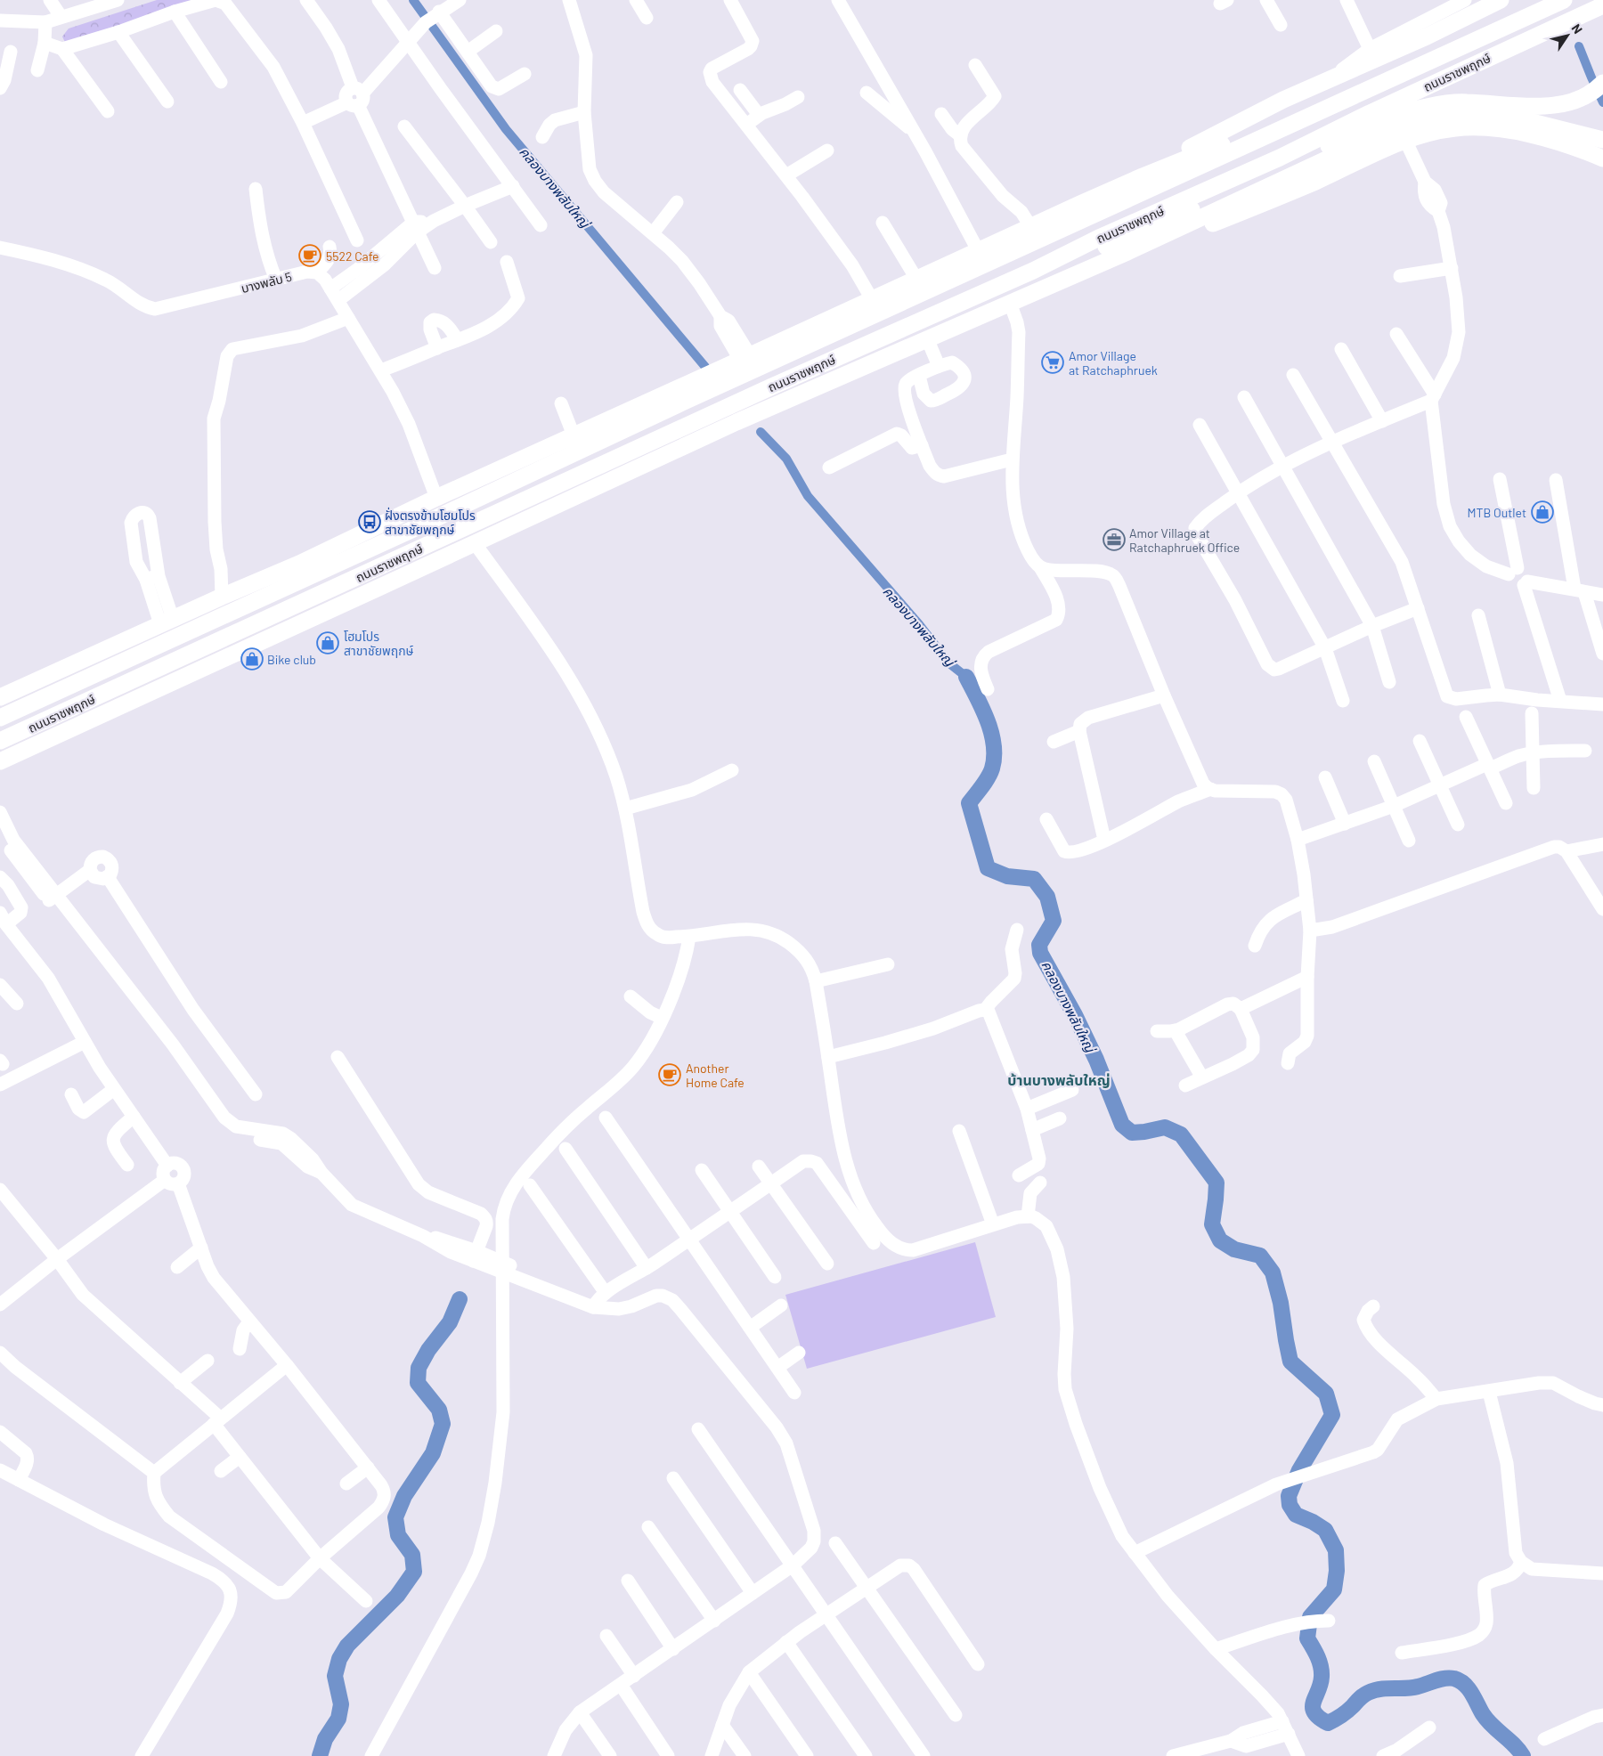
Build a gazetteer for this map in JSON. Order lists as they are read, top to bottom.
{
  "streets": {
    "main road": ["ถนนราชพฤกษ์"],
    "street": ["บางพลับ 5"]
  },
  "districts": ["บ้านบางพลับใหญ่"],
  "water": ["คลองบางพลับใหญ่"],
  "places": {
    "cafe": ["5522 Cafe", "Another Home Cafe"],
    "supermarket": ["Amor Village at Ratchaphruek"],
    "shop": ["MTB Outlet", "โฮมโปร สาขาชัยพฤกษ์", "Bike club"],
    "bus stop": ["ฝั่งตรงข้ามโฮมโปร สาขาชัยพฤกษ์"],
    "office": ["Amor Village at Ratchaphruek Office"]
  },
  "north": "top right"
}
